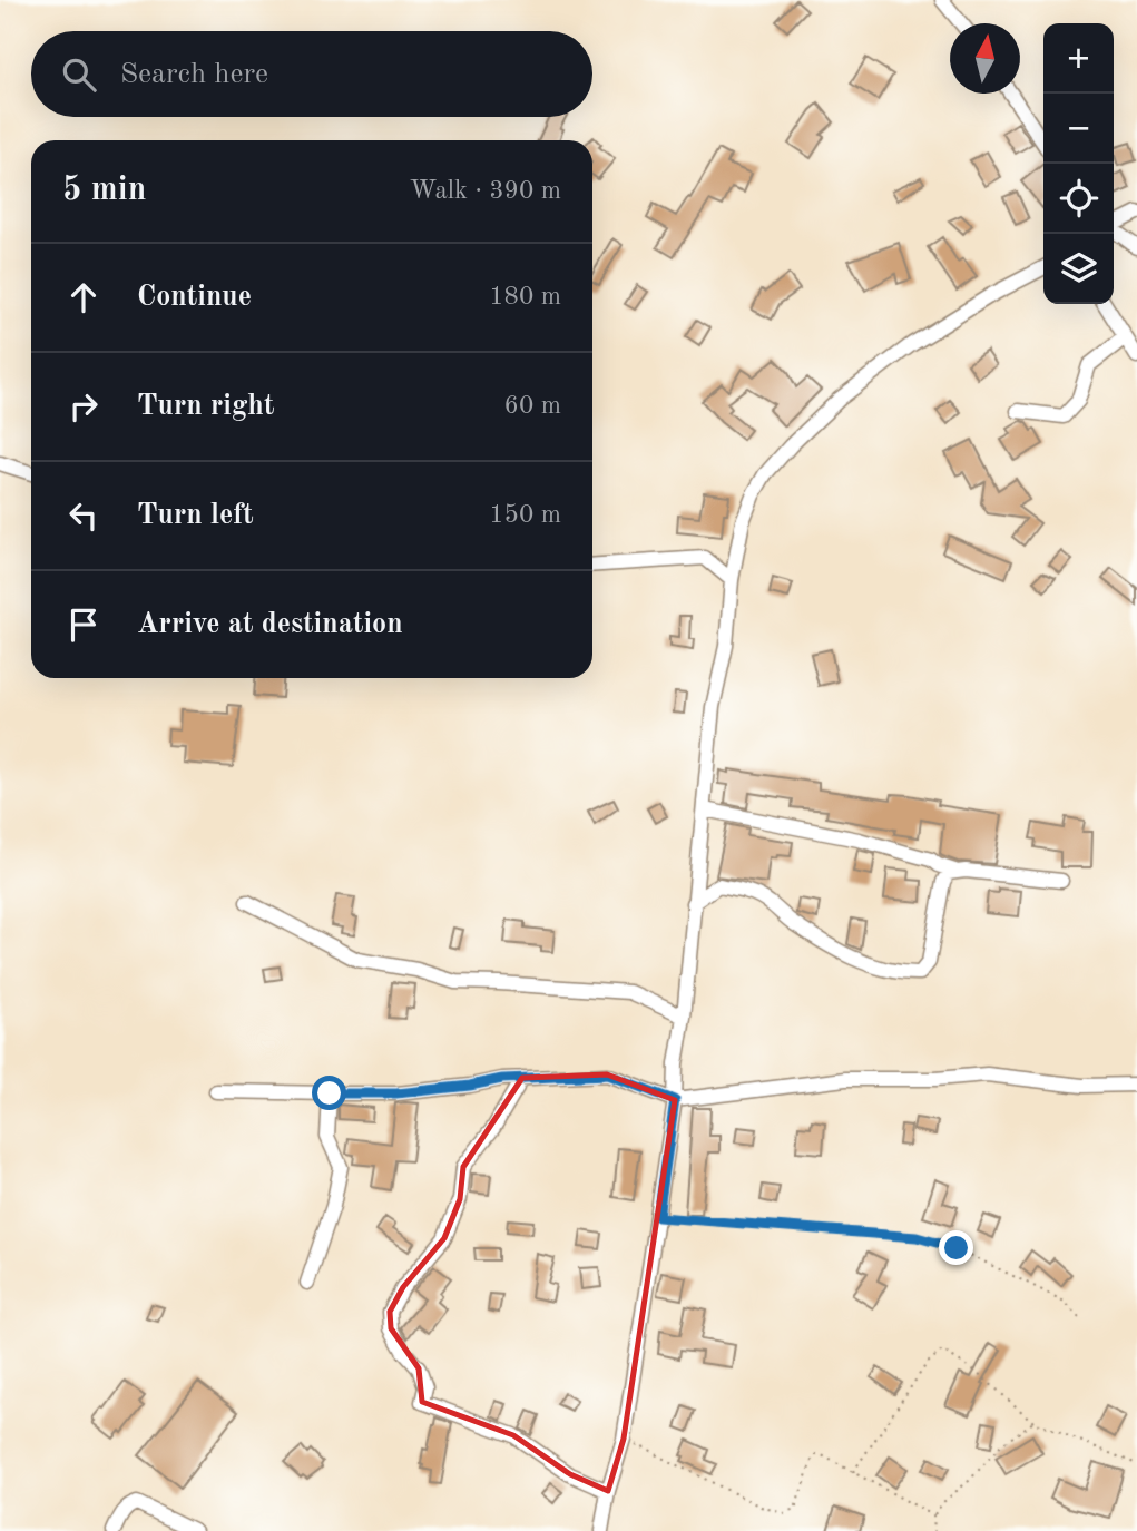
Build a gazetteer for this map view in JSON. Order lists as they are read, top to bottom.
{
  "north": "top",
  "page": {
    "map_buttons": ["+", "−"],
    "search": "Search here",
    "heading": ["5 min", "Walk · 390 m"],
    "list": [
      ["Continue", "180 m"],
      ["Turn right", "60 m"],
      ["Turn left", "150 m"],
      "Arrive at destination"
    ]
  }
}
